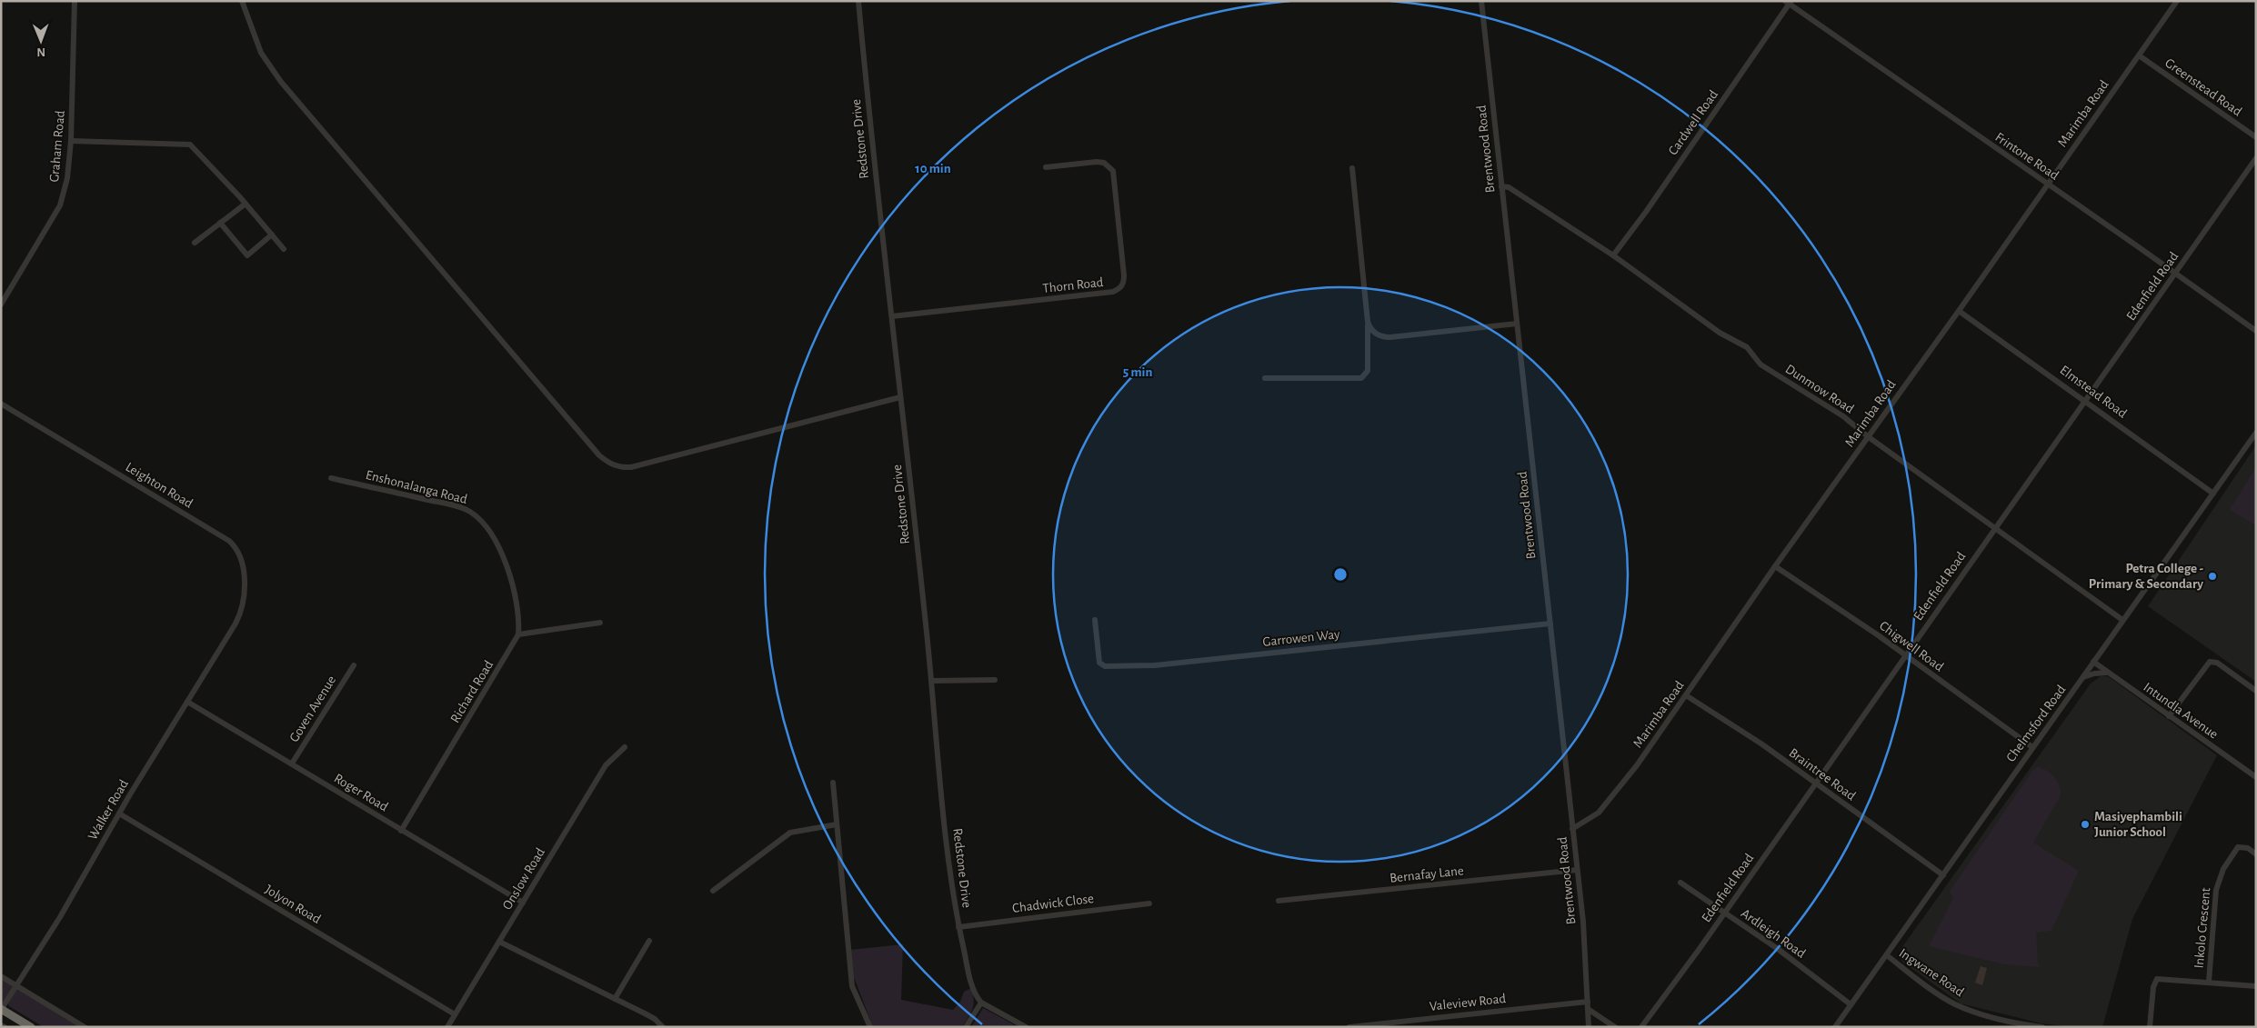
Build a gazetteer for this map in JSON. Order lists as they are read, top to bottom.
{
  "streets": {
    "street": [
      "Greenstead Road",
      "Marimba Road",
      "Cardwell Road",
      "Redstone Drive",
      "Graham Road",
      "Brentwood Road",
      "Frintone Road",
      "Thorn Road",
      "Edenfield Road",
      "Dunmow Road",
      "Elmstead Road",
      "Leighton Road",
      "Enshonalanga Road",
      "Garrowen Way",
      "Chigwell Road",
      "Richard Road",
      "Goven Avenue",
      "Intundla Avenue",
      "Chelmsford Road",
      "Braintree Road",
      "Roger Road",
      "Walker Road",
      "Bernafay Lane",
      "Onslow Road",
      "Chadwick Close",
      "Jolyon Road",
      "Inkolo Crescent",
      "Ardleigh Road",
      "Ingwane Road",
      "Valeview Road"
    ]
  },
  "crossings": [
    ["Greenstead Road", "Marimba Road"],
    ["Marimba Road", "Brentwood Road"],
    ["Marimba Road", "Frintone Road"],
    ["Marimba Road", "Dunmow Road"],
    ["Marimba Road", "Elmstead Road"],
    ["Marimba Road", "Chigwell Road"],
    ["Marimba Road", "Braintree Road"],
    ["Cardwell Road", "Frintone Road"],
    ["Cardwell Road", "Dunmow Road"],
    ["Redstone Drive", "Thorn Road"],
    ["Redstone Drive", "Chadwick Close"],
    ["Brentwood Road", "Dunmow Road"],
    ["Brentwood Road", "Garrowen Way"],
    ["Brentwood Road", "Bernafay Lane"],
    ["Brentwood Road", "Valeview Road"],
    ["Frintone Road", "Edenfield Road"],
    ["Edenfield Road", "Dunmow Road"],
    ["Edenfield Road", "Elmstead Road"],
    ["Edenfield Road", "Chigwell Road"],
    ["Edenfield Road", "Braintree Road"],
    ["Edenfield Road", "Ardleigh Road"],
    ["Dunmow Road", "Chelmsford Road"],
    ["Elmstead Road", "Chelmsford Road"],
    ["Leighton Road", "Walker Road"],
    ["Enshonalanga Road", "Richard Road"],
    ["Chigwell Road", "Chelmsford Road"],
    ["Richard Road", "Roger Road"],
    ["Goven Avenue", "Roger Road"],
    ["Intundla Avenue", "Chelmsford Road"],
    ["Chelmsford Road", "Braintree Road"],
    ["Chelmsford Road", "Ardleigh Road"],
    ["Chelmsford Road", "Ingwane Road"],
    ["Roger Road", "Walker Road"],
    ["Roger Road", "Onslow Road"],
    ["Walker Road", "Jolyon Road"],
    ["Onslow Road", "Jolyon Road"]
  ],
  "places": ["Petra College - Primary & Secondary", "Masiyephambili Junior School"],
  "north": "bottom",
  "rings": ["10 min", "5 min"]
}
